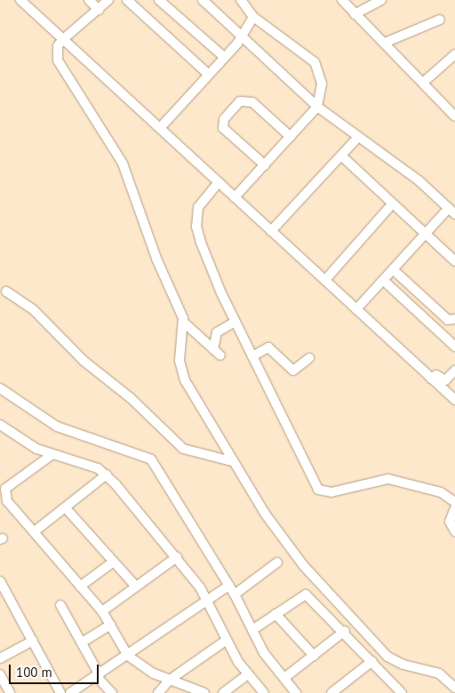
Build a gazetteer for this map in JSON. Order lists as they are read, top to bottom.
{
  "scale_bar": "100 m"
}
